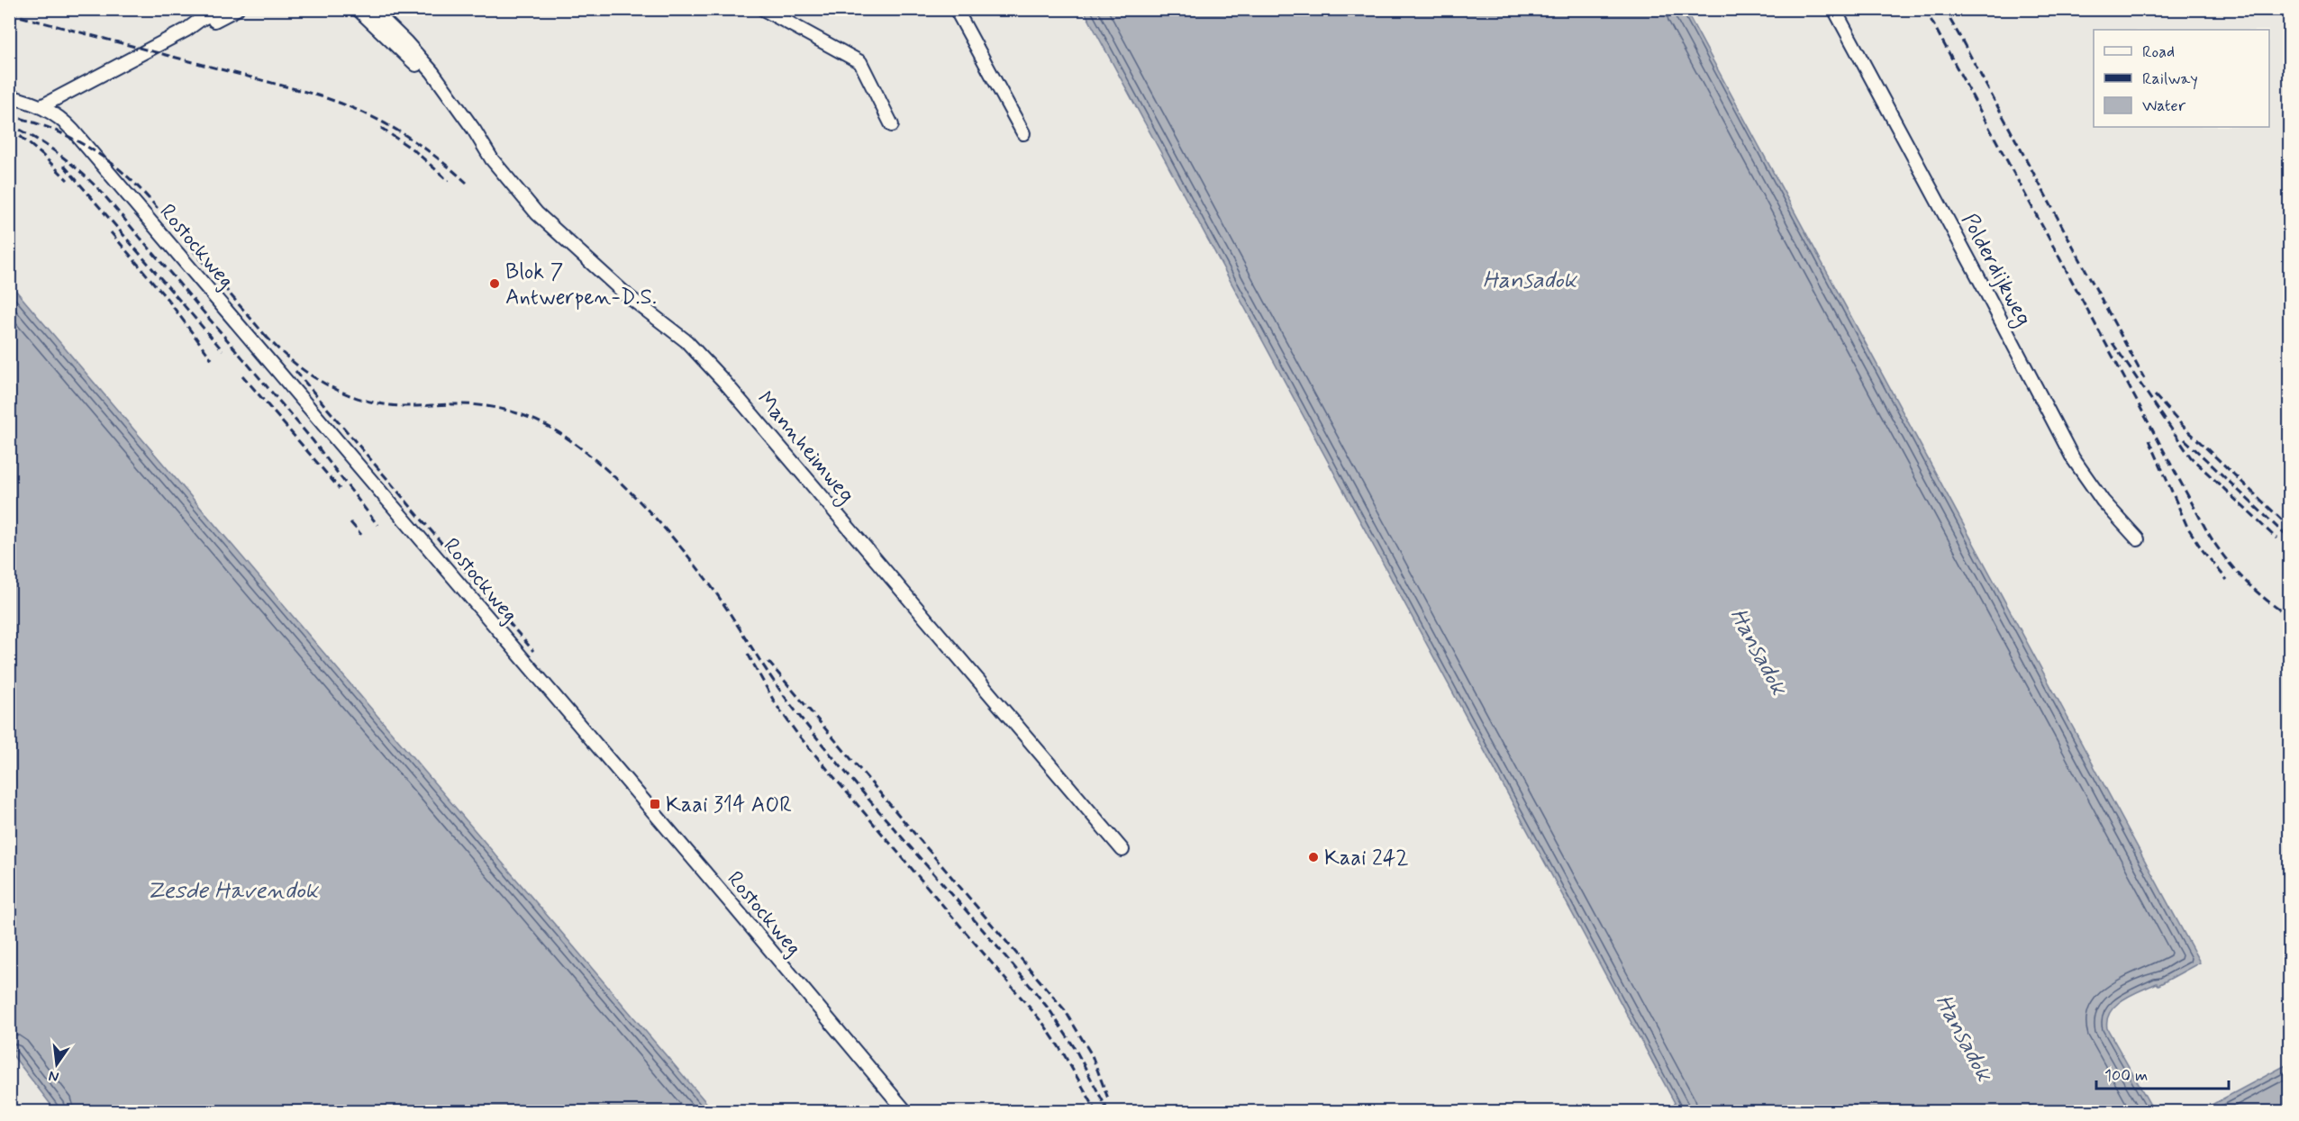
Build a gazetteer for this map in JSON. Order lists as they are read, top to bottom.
{
  "streets": {
    "street": ["Rostockweg", "Polderdijkweg", "Mannheimweg"]
  },
  "water": ["Hansadok", "Zesde Havendok"],
  "places": {
    "other": ["Blok 7 Antwerpen-D.S.", "Kaai 242"],
    "transit": ["Kaai 314 AOR"]
  },
  "legend": ["Road", "Railway", "Water"],
  "scale_bar": "100 m",
  "north": "bottom"
}
